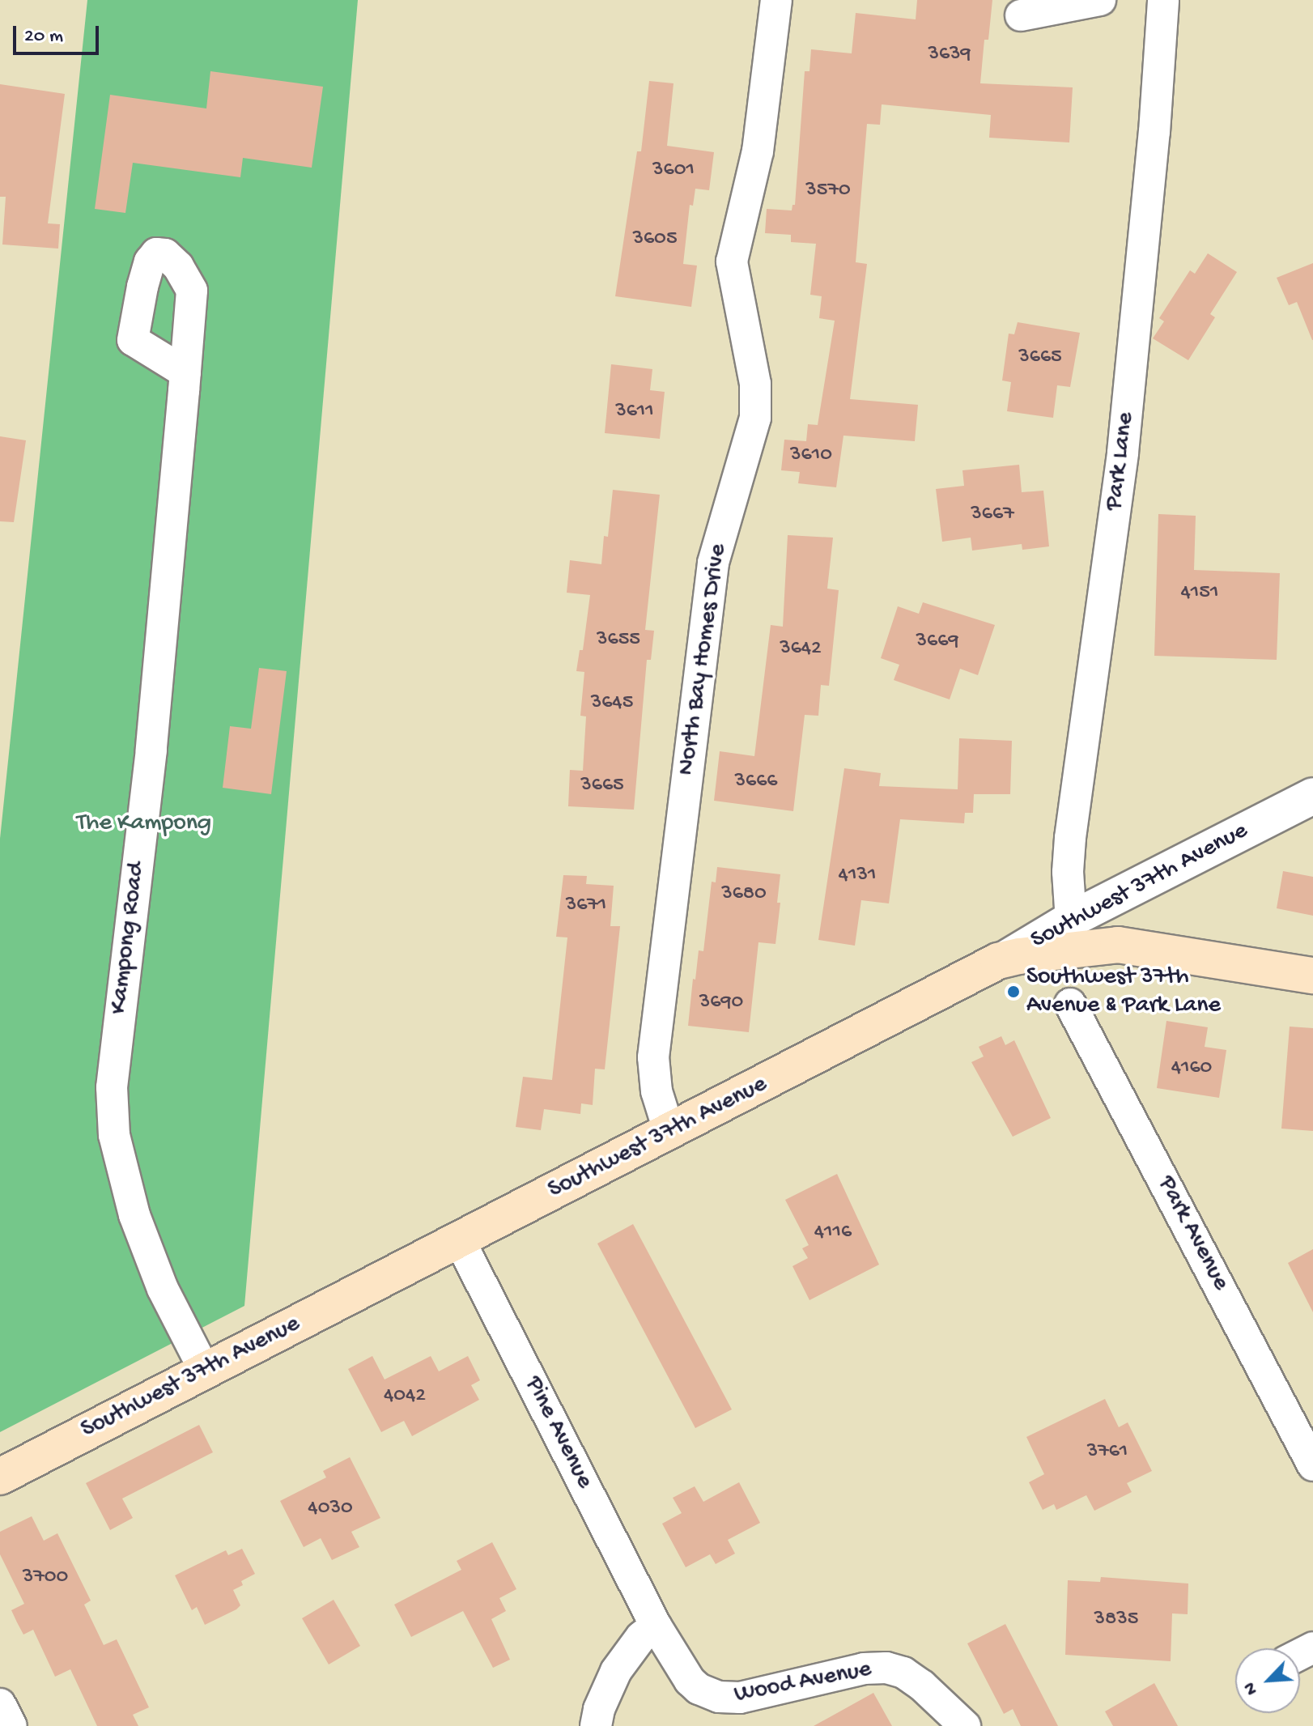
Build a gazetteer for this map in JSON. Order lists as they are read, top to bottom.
{
  "streets": {
    "main road": ["Southwest 37th Avenue"],
    "street": [
      "Park Lane",
      "North Bay Homes Drive",
      "Kampong Road",
      "Park Avenue",
      "Pine Avenue",
      "Wood Avenue"
    ]
  },
  "crossings": [
    ["Park Lane", "Southwest 37th Avenue"],
    ["North Bay Homes Drive", "Southwest 37th Avenue"],
    ["Southwest 37th Avenue", "Kampong Road"],
    ["Southwest 37th Avenue", "Pine Avenue"],
    ["Pine Avenue", "Wood Avenue"]
  ],
  "parks": ["The Kampong"],
  "places": ["Southwest 37th Avenue & Park Lane"],
  "house_numbers": [
    "3639",
    "3601",
    "3570",
    "3605",
    "3665",
    "3611",
    "3610",
    "3667",
    "4151",
    "3655",
    "3669",
    "3642",
    "3645",
    "3666",
    "3665",
    "4131",
    "3680",
    "3671",
    "3690",
    "4160",
    "4116",
    "4042",
    "3761",
    "4030",
    "3700",
    "3835"
  ],
  "scale_bar": "20 m",
  "north": "bottom left"
}
